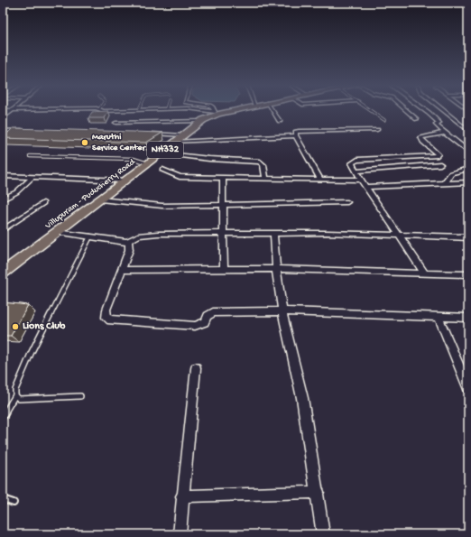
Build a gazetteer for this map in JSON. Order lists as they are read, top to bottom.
{
  "streets": {
    "highway": ["NH332", "Villupuram - Puducherry Road"]
  },
  "places": ["Maruthi Service Center", "Lions Club"]
}
